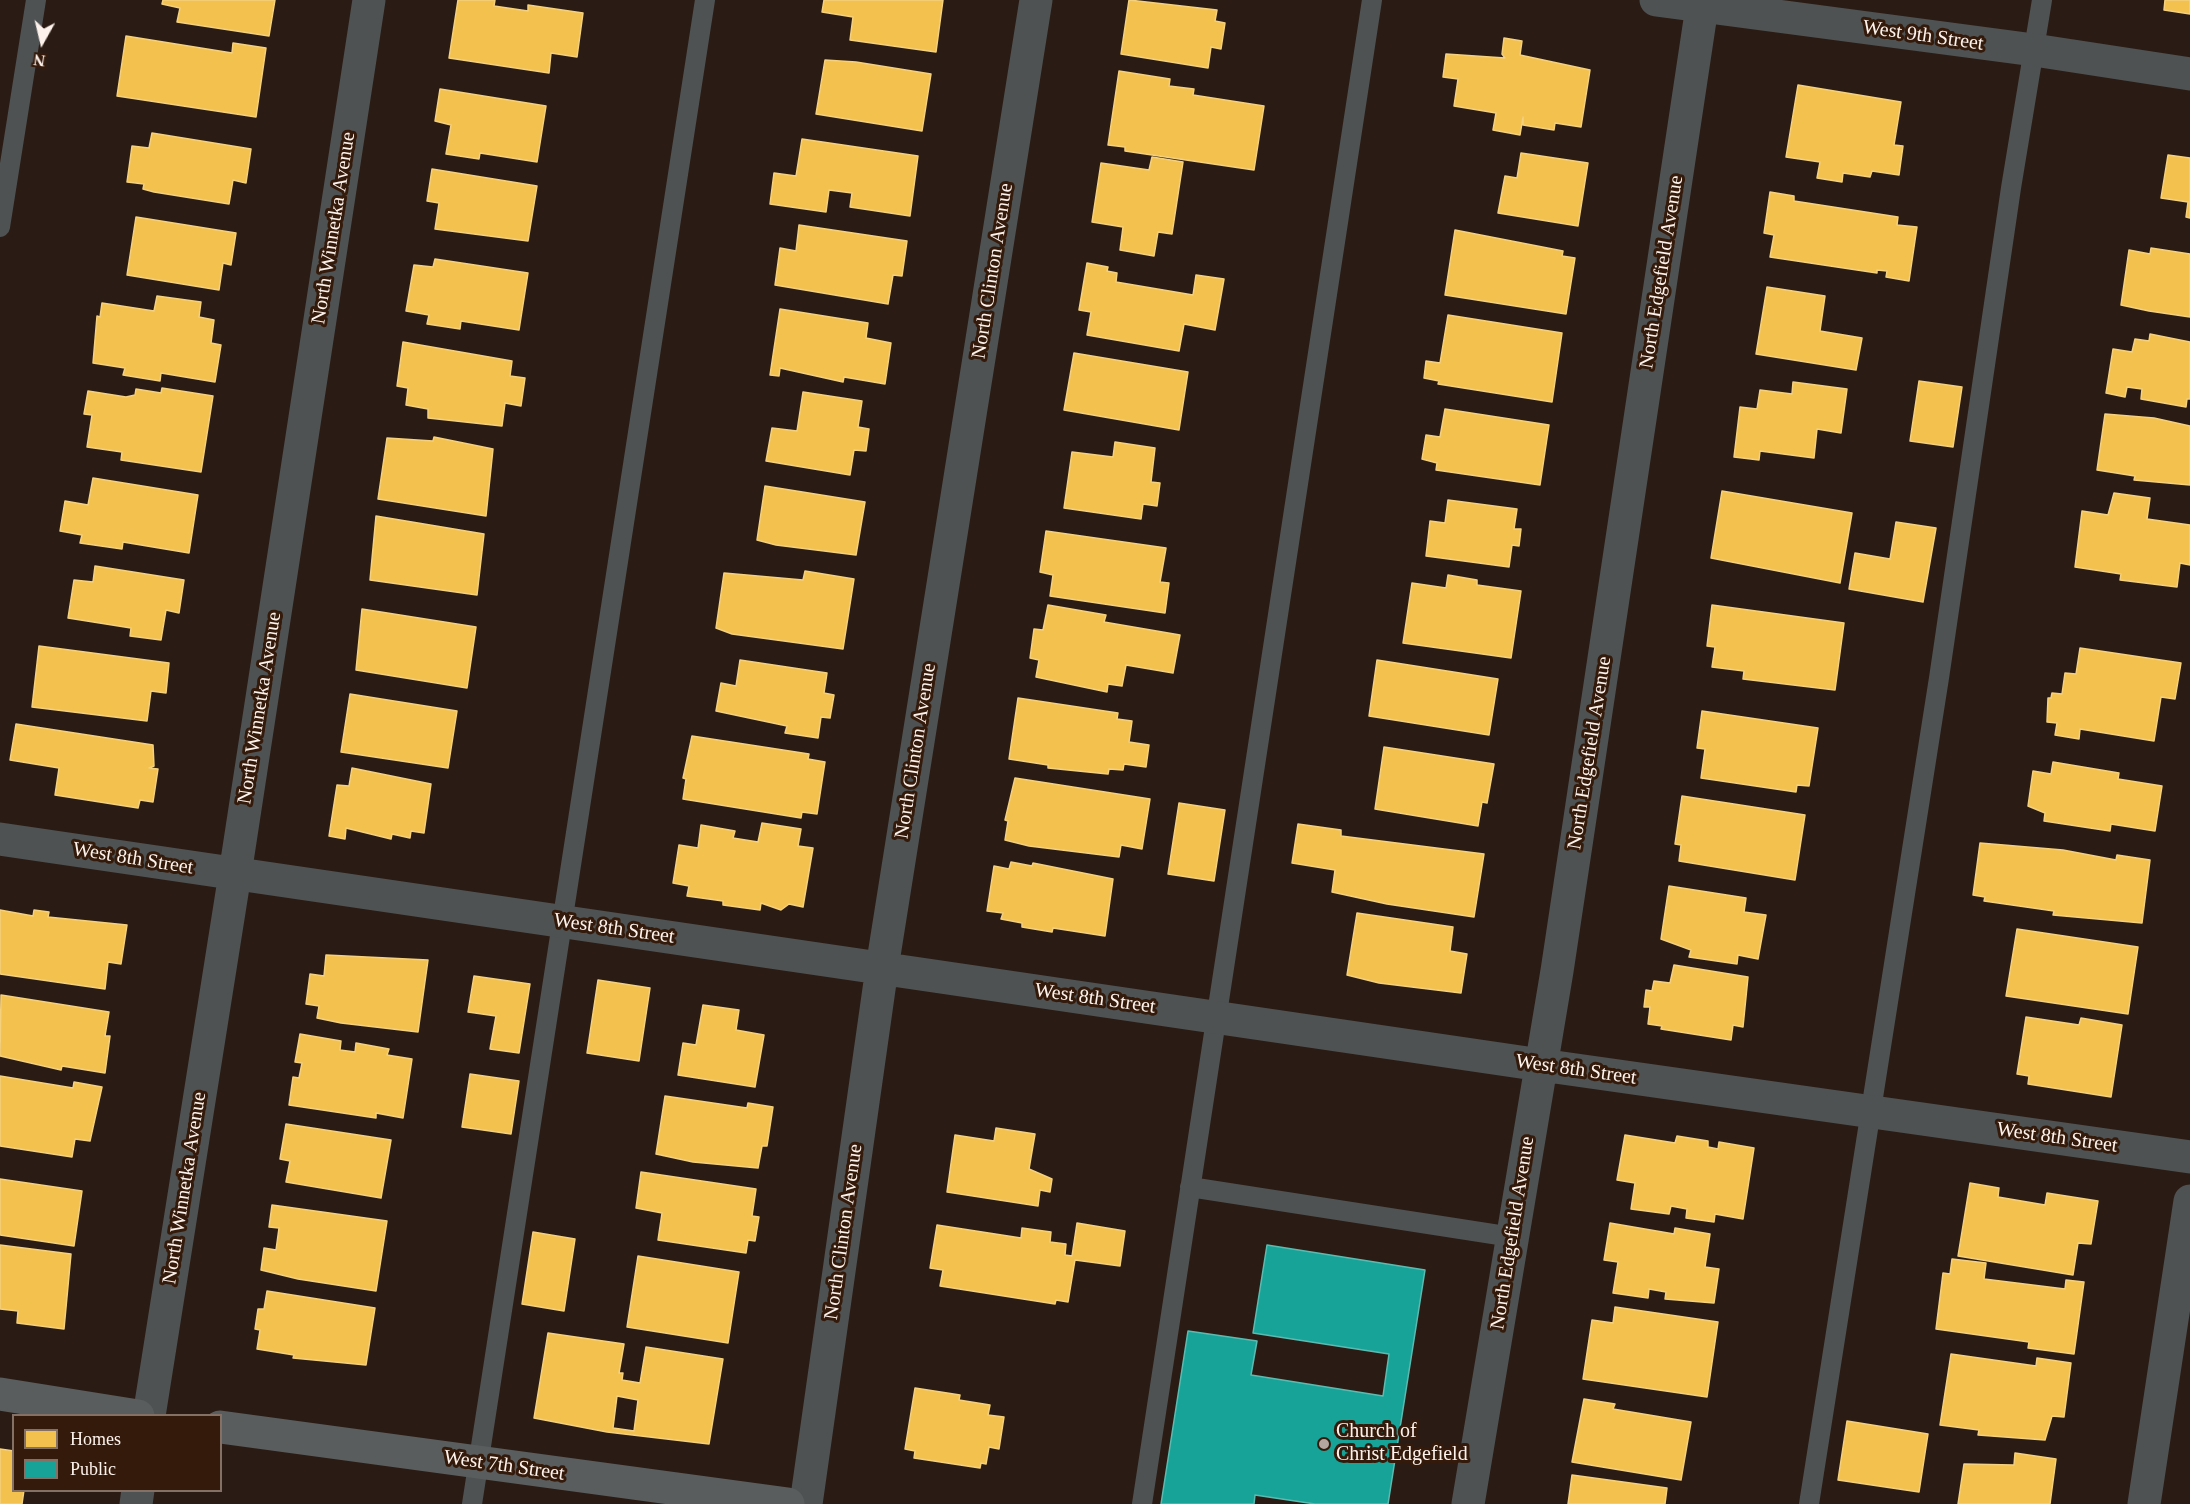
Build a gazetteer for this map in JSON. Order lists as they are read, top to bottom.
{
  "streets": {
    "street": [
      "West 9th Street",
      "North Winnetka Avenue",
      "North Clinton Avenue",
      "North Edgefield Avenue",
      "West 8th Street",
      "West 7th Street"
    ]
  },
  "crossings": [
    ["West 9th Street", "North Edgefield Avenue"],
    ["North Winnetka Avenue", "West 8th Street"],
    ["North Clinton Avenue", "West 8th Street"],
    ["North Edgefield Avenue", "West 8th Street"]
  ],
  "places": ["Church of Christ Edgefield"],
  "legend": ["Homes", "Public"],
  "north": "bottom"
}
